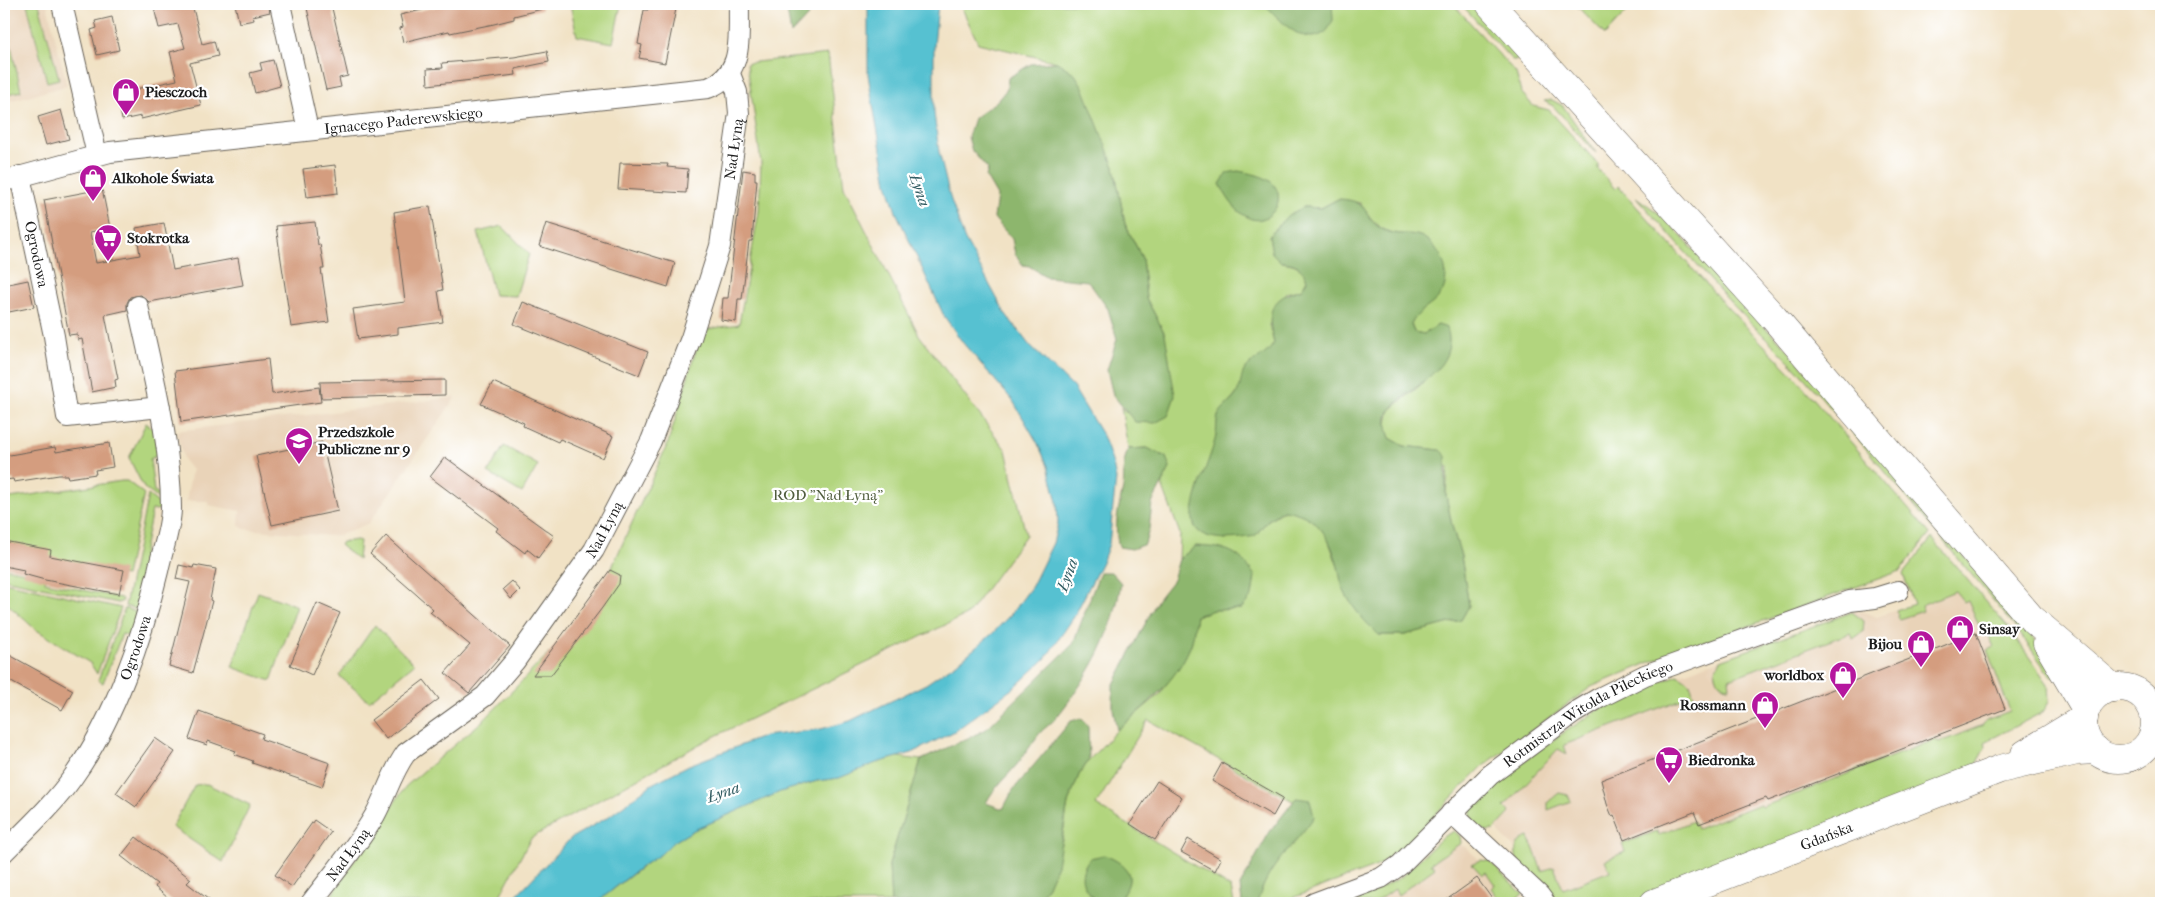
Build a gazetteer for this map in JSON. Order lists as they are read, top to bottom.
{
  "streets": {
    "main road": ["Gdańska"],
    "street": [
      "Ignacego Paderewskiego",
      "Nad Łyną",
      "Ogrodowa",
      "Rotmistrza Witolda Pileckiego"
    ]
  },
  "crossings": [
    ["Ignacego Paderewskiego", "Nad Łyną"],
    ["Ignacego Paderewskiego", "Ogrodowa"]
  ],
  "water": ["Łyna"],
  "parks": ["ROD \"Nad Łyną\""],
  "places": {
    "shop": [
      "Piesczoch",
      "Alkohole Świata",
      "Sinsay",
      "Bijou",
      "worldbox",
      "Rossmann"
    ],
    "supermarket": ["Stokrotka", "Biedronka"],
    "school or university": ["Przedszkole Publiczne nr 9"]
  }
}
